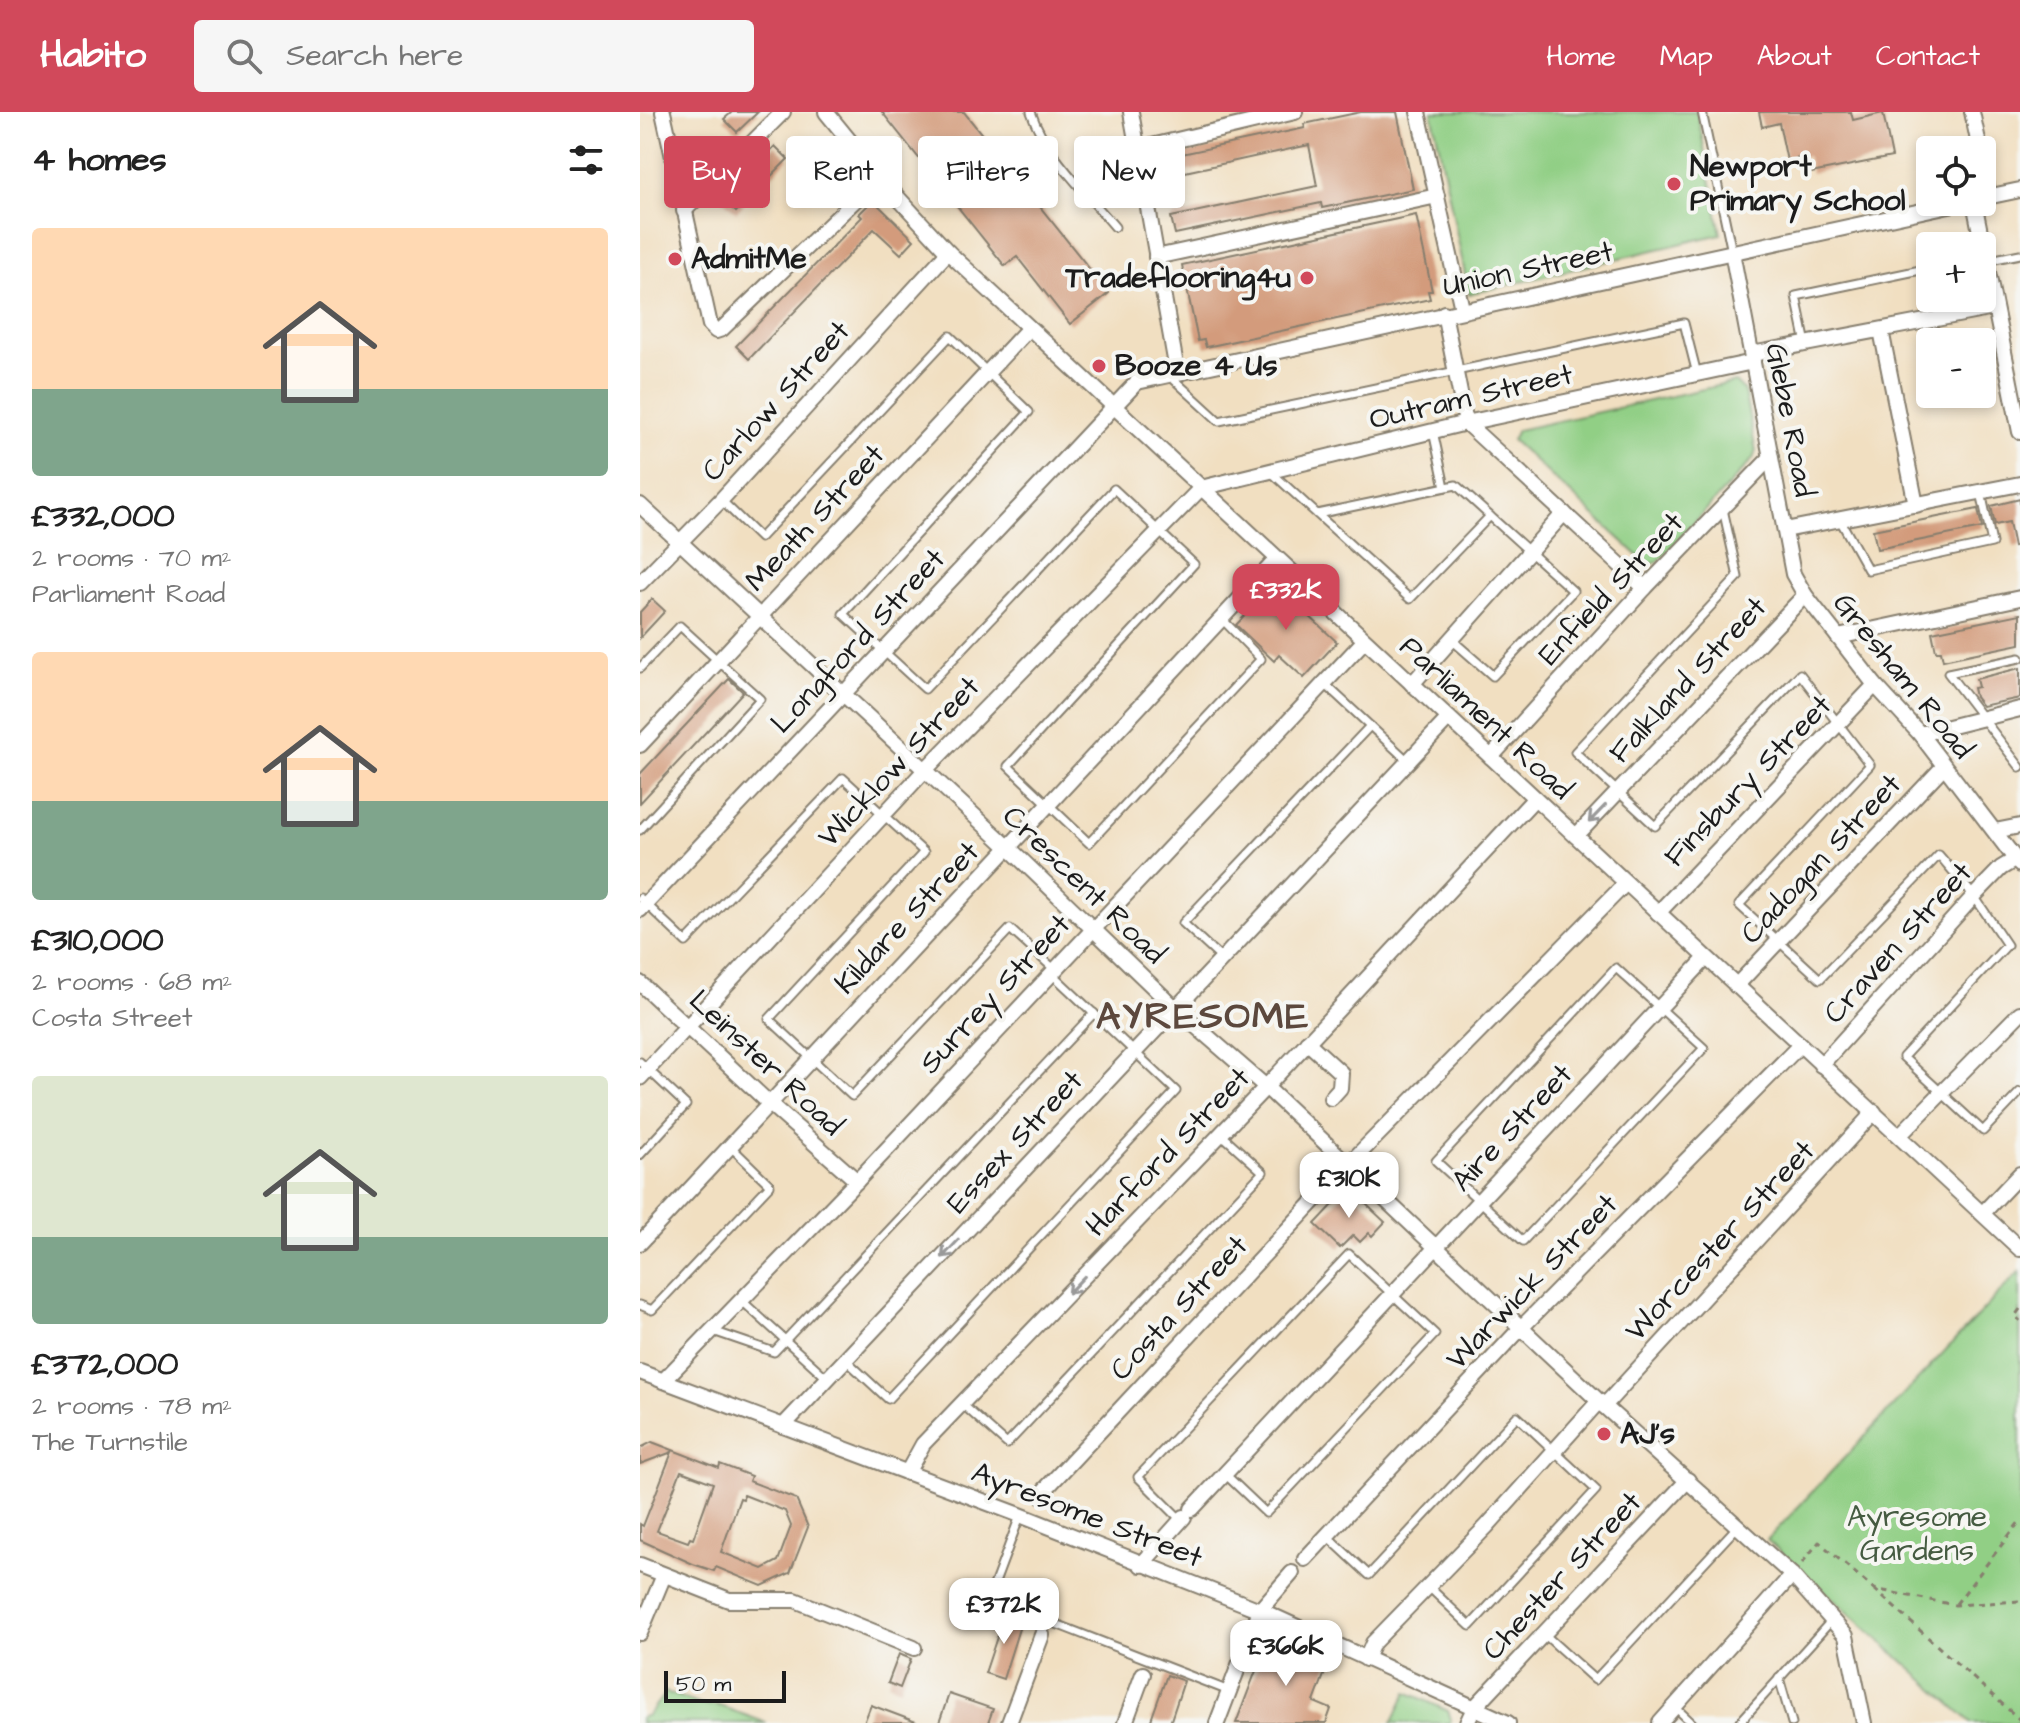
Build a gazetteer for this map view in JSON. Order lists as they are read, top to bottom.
{
  "streets": {
    "street": [
      "Union Street",
      "Outram Street",
      "Carlow Street",
      "Glebe Road",
      "Meath Street",
      "Enfield Street",
      "Longford Street",
      "Gresham Road",
      "Falkland Street",
      "Parliament Road",
      "Wicklow Street",
      "Finsbury Street",
      "Cadogan Street",
      "Crescent Road",
      "Kildare Street",
      "Craven Street",
      "Surrey Street",
      "Leinster Road",
      "Aire Street",
      "Essex Street",
      "Harford Street",
      "Worcester Street",
      "Warwick Street",
      "Costa Street",
      "Ayresome Street",
      "Chester Street"
    ]
  },
  "crossings": [
    ["Union Street", "Glebe Road"],
    ["Union Street", "Longford Street"],
    ["Union Street", "Parliament Road"],
    ["Outram Street", "Glebe Road"],
    ["Outram Street", "Parliament Road"],
    ["Outram Street", "Wicklow Street"],
    ["Carlow Street", "Parliament Road"],
    ["Carlow Street", "Crescent Road"],
    ["Glebe Road", "Enfield Street"],
    ["Glebe Road", "Gresham Road"],
    ["Glebe Road", "Falkland Street"],
    ["Meath Street", "Parliament Road"],
    ["Meath Street", "Crescent Road"],
    ["Enfield Street", "Parliament Road"],
    ["Longford Street", "Parliament Road"],
    ["Longford Street", "Crescent Road"],
    ["Gresham Road", "Falkland Street"],
    ["Gresham Road", "Finsbury Street"],
    ["Gresham Road", "Cadogan Street"],
    ["Gresham Road", "Craven Street"],
    ["Falkland Street", "Parliament Road"],
    ["Parliament Road", "Wicklow Street"],
    ["Parliament Road", "Finsbury Street"],
    ["Parliament Road", "Cadogan Street"],
    ["Parliament Road", "Kildare Street"],
    ["Parliament Road", "Craven Street"],
    ["Parliament Road", "Surrey Street"],
    ["Parliament Road", "Aire Street"],
    ["Parliament Road", "Essex Street"],
    ["Parliament Road", "Harford Street"],
    ["Parliament Road", "Worcester Street"],
    ["Parliament Road", "Warwick Street"],
    ["Parliament Road", "Costa Street"],
    ["Wicklow Street", "Crescent Road"],
    ["Wicklow Street", "Leinster Road"],
    ["Crescent Road", "Kildare Street"],
    ["Crescent Road", "Surrey Street"],
    ["Crescent Road", "Aire Street"],
    ["Crescent Road", "Essex Street"],
    ["Crescent Road", "Harford Street"],
    ["Crescent Road", "Worcester Street"],
    ["Crescent Road", "Warwick Street"],
    ["Crescent Road", "Costa Street"],
    ["Crescent Road", "Chester Street"],
    ["Kildare Street", "Leinster Road"],
    ["Surrey Street", "Leinster Road"],
    ["Surrey Street", "Ayresome Street"],
    ["Aire Street", "Ayresome Street"],
    ["Essex Street", "Ayresome Street"],
    ["Harford Street", "Ayresome Street"],
    ["Worcester Street", "Ayresome Street"],
    ["Ayresome Street", "Chester Street"]
  ],
  "one_way": ["Essex Street", "Harford Street"],
  "districts": ["AYRESOME"],
  "parks": ["Ayresome Gardens"],
  "places": [
    "Newport Primary School",
    "AdmitMe",
    "Tradeflooring4u",
    "Booze 4 Us",
    "AJ’s"
  ],
  "scale_bar": "50 m",
  "page": {
    "header": "Habito",
    "search": "Search here",
    "nav": [
      "Home",
      "Map",
      "About",
      "Contact"
    ],
    "heading": "4 homes",
    "map_buttons": ["+", "−"],
    "chip": [
      "Buy",
      "Rent",
      "Filters",
      "New"
    ],
    "list": [
      {
        "name": "£332,000",
        "note": "2 rooms · 70 m² · Parliament Road"
      },
      {
        "name": "£310,000",
        "note": "2 rooms · 68 m² · Costa Street"
      },
      {
        "name": "£372,000",
        "note": "2 rooms · 78 m² · The Turnstile"
      }
    ],
    "price": [
      "£332K",
      "£310K",
      "£372K",
      "£366K"
    ],
    "scale": "50 m"
  }
}
